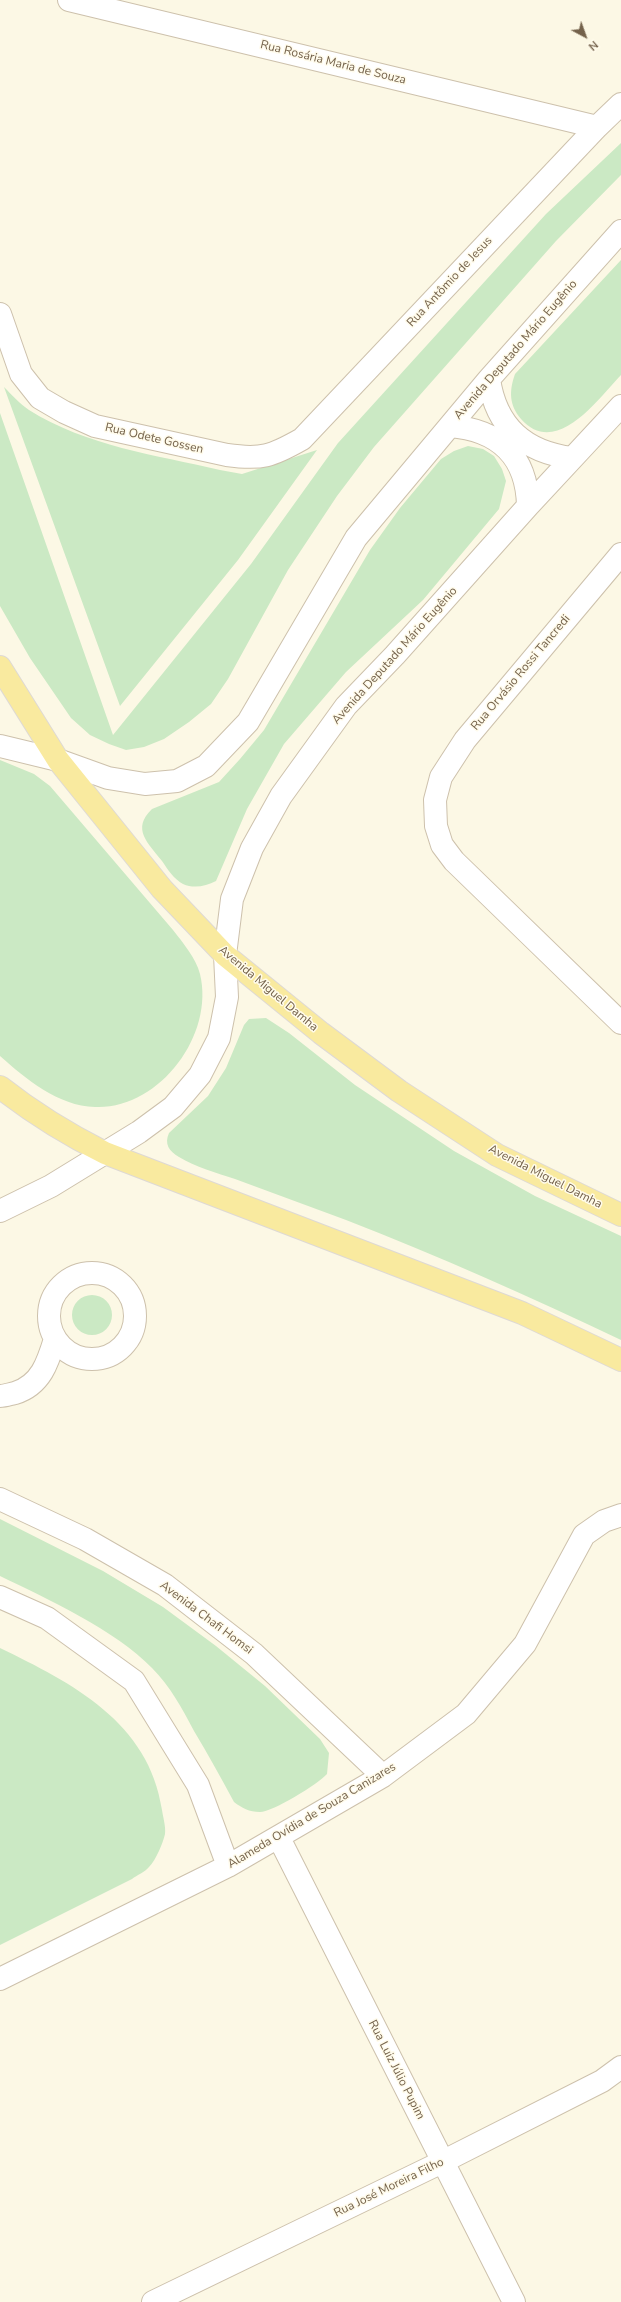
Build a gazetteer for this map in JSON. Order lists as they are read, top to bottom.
{
  "streets": {
    "main road": ["Avenida Miguel Damha"],
    "street": [
      "Rua Rosária Maria de Souza",
      "Rua Antômio de Jesus",
      "Avenida Deputado Mário Eugênio",
      "Rua Odete Gossen",
      "Rua Orvásio Rossi Tancredi",
      "Avenida Chafi Homsi",
      "Alameda Ovídia de Souza Canizares",
      "Rua Luiz Júlio Pupim",
      "Rua José Moreira Filho"
    ]
  },
  "crossings": [
    ["Rua Rosária Maria de Souza", "Rua Antômio de Jesus"],
    ["Rua Antômio de Jesus", "Rua Odete Gossen"],
    ["Avenida Deputado Mário Eugênio", "Avenida Miguel Damha"],
    ["Avenida Chafi Homsi", "Alameda Ovídia de Souza Canizares"],
    ["Alameda Ovídia de Souza Canizares", "Rua Luiz Júlio Pupim"],
    ["Rua Luiz Júlio Pupim", "Rua José Moreira Filho"]
  ],
  "north": "bottom right"
}
